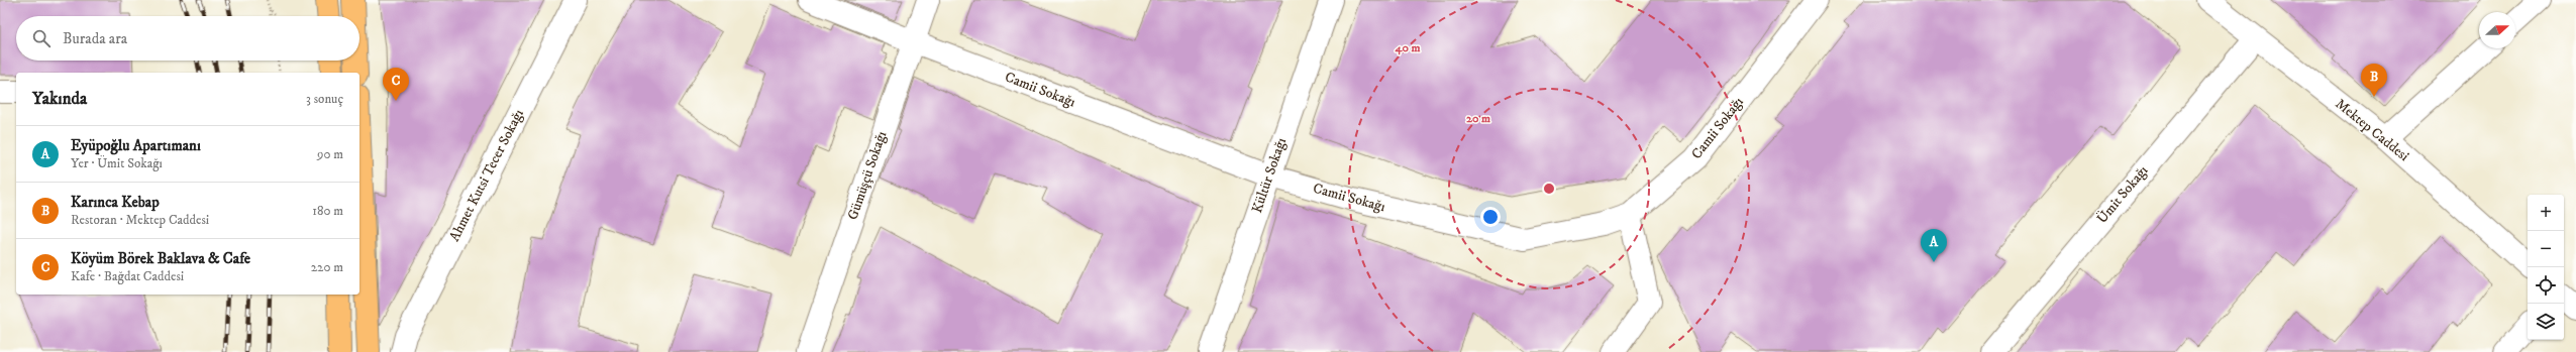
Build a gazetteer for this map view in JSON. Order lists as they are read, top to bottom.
{
  "streets": {
    "street": [
      "Camii Sokağı",
      "Mektep Caddesi",
      "Ahmet Kutsi Tecer Sokağı",
      "Gümüşçü Sokağı",
      "Kültür Sokağı",
      "Ümit Sokağı"
    ]
  },
  "crossings": [
    ["Camii Sokağı", "Gümüşçü Sokağı"],
    ["Camii Sokağı", "Kültür Sokağı"],
    ["Mektep Caddesi", "Ümit Sokağı"]
  ],
  "north": "right",
  "page": {
    "search": "Burada ara",
    "pins": ["B", "C", "A"],
    "heading": ["Yakında", "3 sonuç"],
    "list": [
      {
        "mark": "A",
        "name": "Eyüpoğlu Apartımanı",
        "note": "Yer · Ümit Sokağı",
        "value": "90 m"
      },
      {
        "mark": "B",
        "name": "Karınca Kebap",
        "note": "Restoran · Mektep Caddesi",
        "value": "180 m"
      },
      {
        "mark": "C",
        "name": "Köyüm Börek Baklava & Cafe",
        "note": "Kafe · Bağdat Caddesi",
        "value": "220 m"
      }
    ],
    "map_buttons": ["+", "−"]
  },
  "rings": ["40 m", "20 m"]
}
